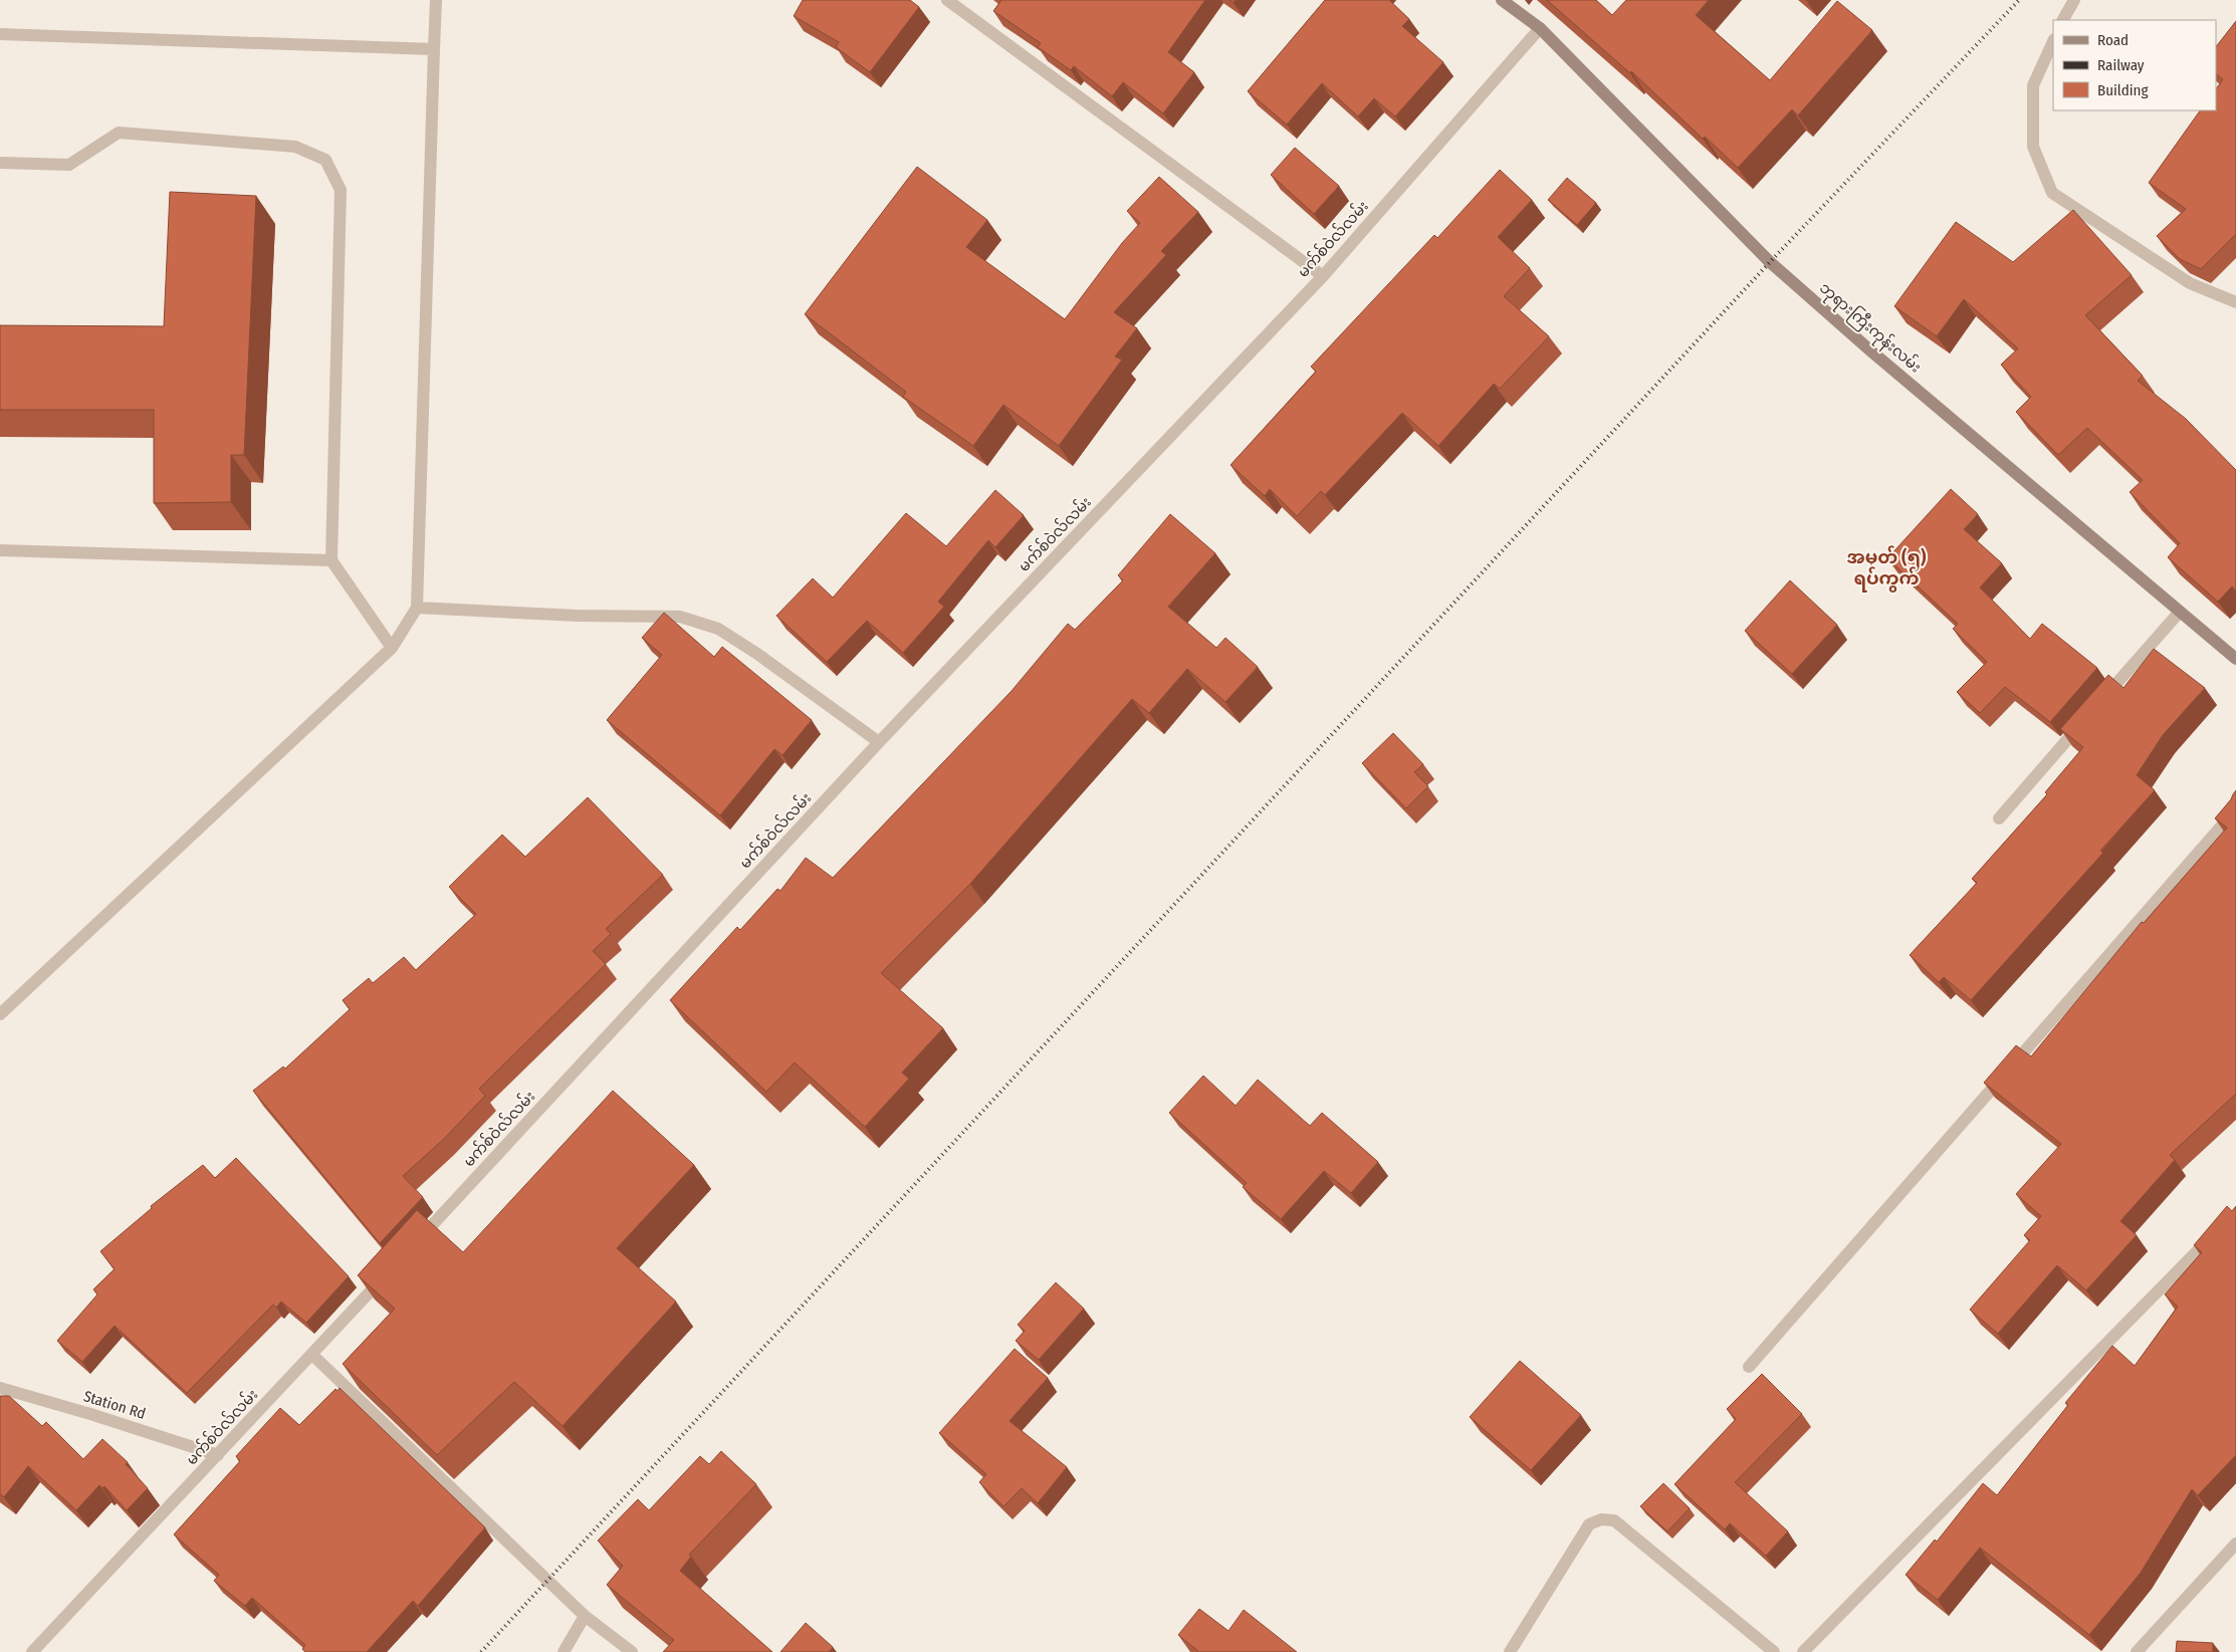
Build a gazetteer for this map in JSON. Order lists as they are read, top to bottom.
{
  "streets": {
    "street": ["မက်စ်ဝဲလ်လမ်း", "ဘုရားကြီးကုန်းလမ်း", "Station Rd"]
  },
  "crossings": [
    ["မက်စ်ဝဲလ်လမ်း", "ဘုရားကြီးကုန်းလမ်း"],
    ["မက်စ်ဝဲလ်လမ်း", "Station Rd"]
  ],
  "districts": ["အမှတ် (၅) ရပ်ကွက်"],
  "legend": ["Road", "Railway", "Building"]
}
